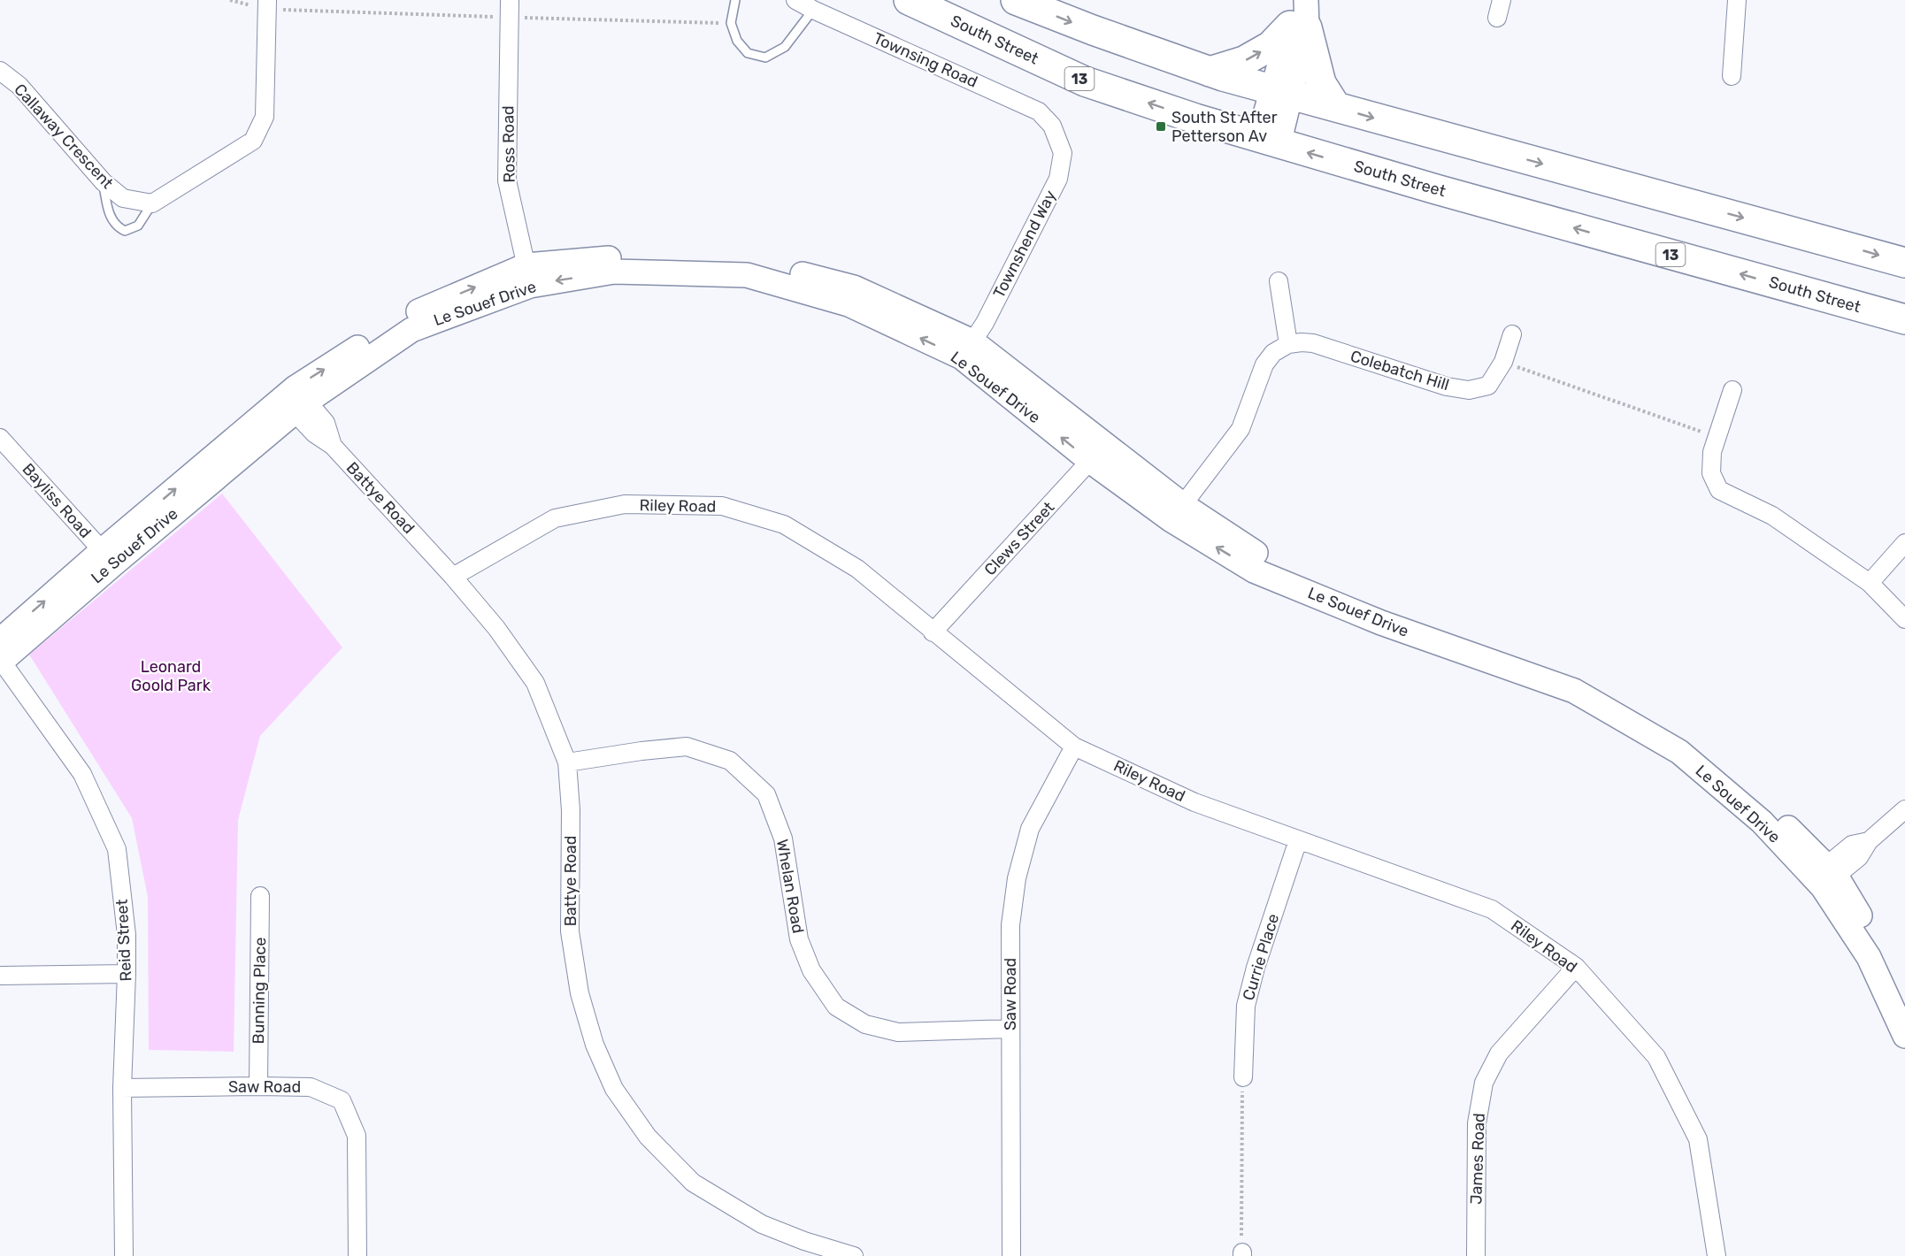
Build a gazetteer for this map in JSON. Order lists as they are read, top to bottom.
{
  "streets": {
    "highway": ["South Street", "13"],
    "street": [
      "Townsing Road",
      "Callaway Crescent",
      "Ross Road",
      "Townshend Way",
      "Le Souef Drive",
      "Colebatch Hill",
      "Battye Road",
      "Bayliss Road",
      "Riley Road",
      "Clews Street",
      "Whelan Road",
      "Reid Street",
      "Currie Place",
      "Bunning Place",
      "Saw Road",
      "James Road"
    ]
  },
  "crossings": [
    ["Townsing Road", "Townshend Way"],
    ["Ross Road", "Le Souef Drive"],
    ["Townshend Way", "Le Souef Drive"],
    ["Le Souef Drive", "Battye Road"],
    ["Le Souef Drive", "Bayliss Road"],
    ["Le Souef Drive", "Clews Street"],
    ["Le Souef Drive", "Reid Street"],
    ["Battye Road", "Riley Road"],
    ["Battye Road", "Whelan Road"],
    ["Riley Road", "Clews Street"],
    ["Riley Road", "Currie Place"],
    ["Riley Road", "Saw Road"],
    ["Riley Road", "James Road"],
    ["Whelan Road", "Saw Road"],
    ["Reid Street", "Saw Road"],
    ["Bunning Place", "Saw Road"]
  ],
  "parks": ["Leonard Goold Park"],
  "places": {
    "transit": ["South St After Petterson Av"]
  }
}
